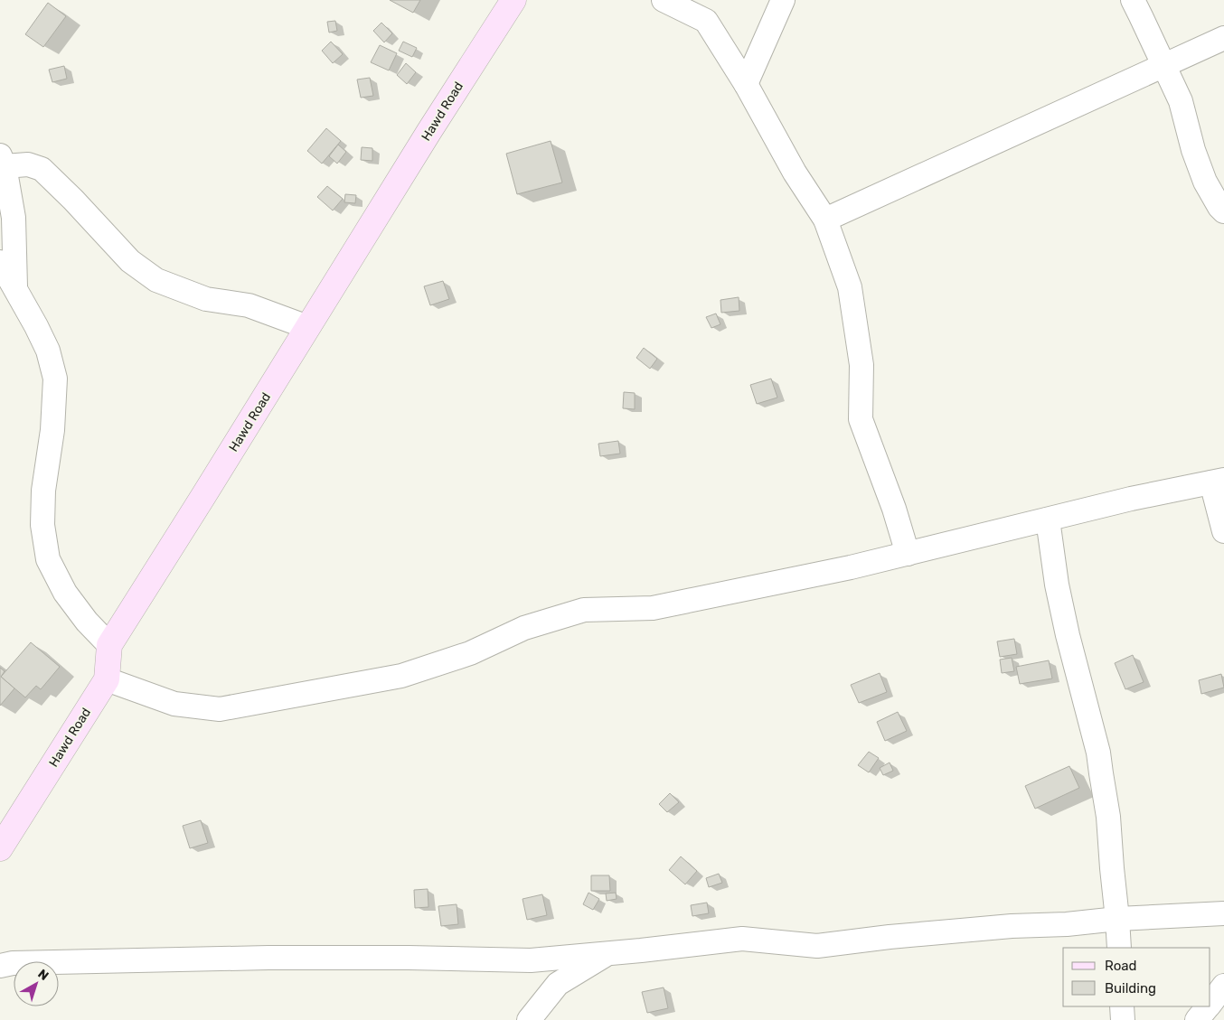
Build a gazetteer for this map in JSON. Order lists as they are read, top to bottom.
{
  "streets": {
    "main road": ["Hawd Road"]
  },
  "legend": ["Road", "Building"],
  "north": "top right"
}
